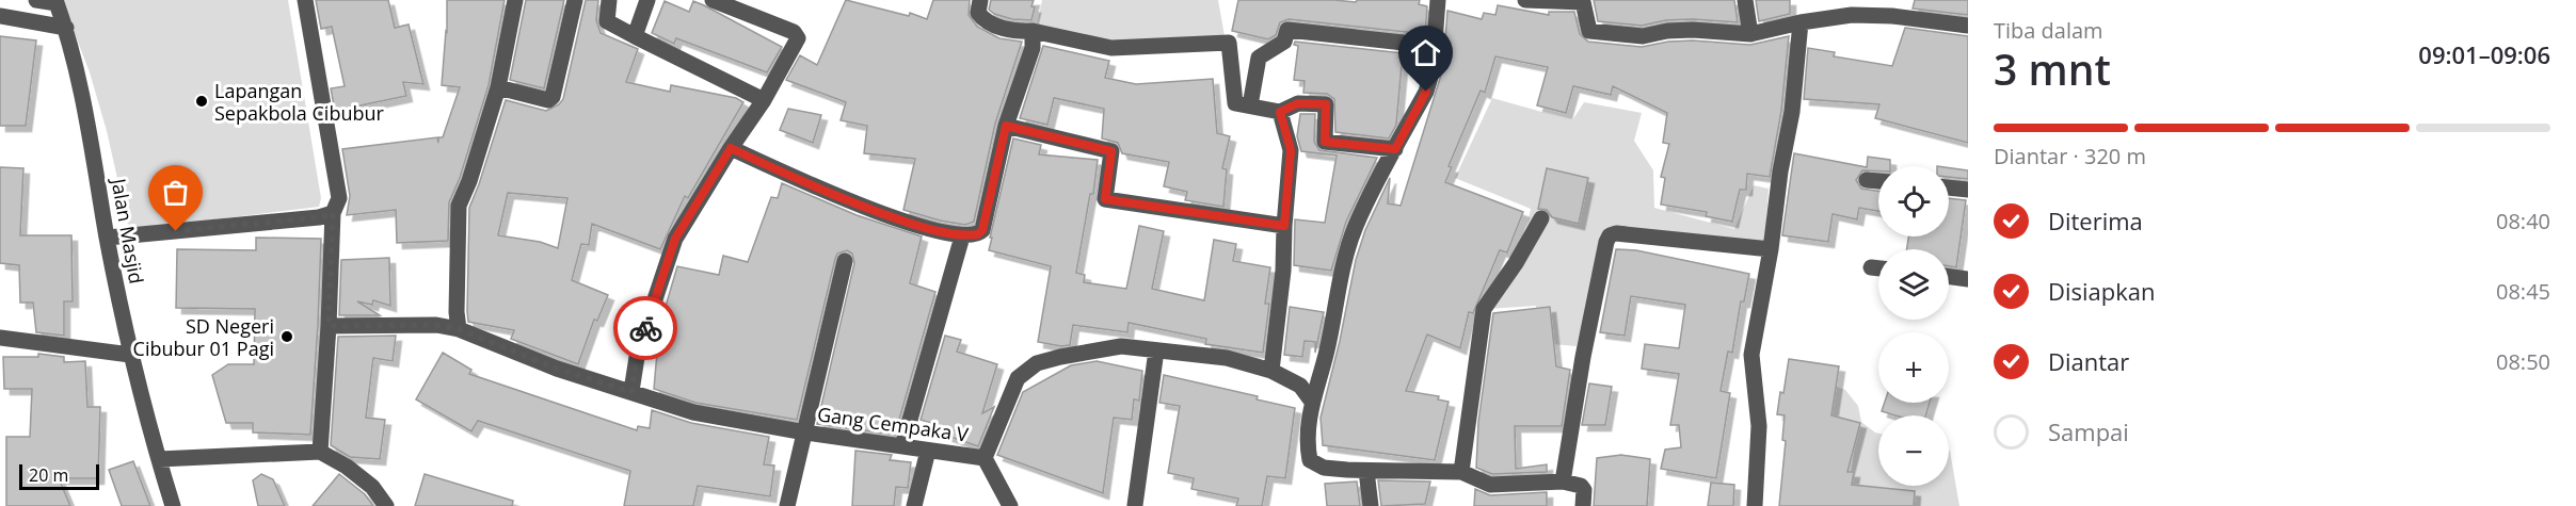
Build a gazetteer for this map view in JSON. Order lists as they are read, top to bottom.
{
  "streets": {
    "street": ["Jalan Masjid", "Gang Cempaka V"]
  },
  "places": ["Lapangan Sepakbola Cibubur", "SD Negeri Cibubur 01 Pagi"],
  "scale_bar": "20 m",
  "page": {
    "heading": ["3 mnt", "Tiba dalam", "09:01–09:06"],
    "bar": "Diantar · 320 m",
    "map_buttons": ["+", "−"],
    "list": [
      ["Diterima", "08:40"],
      ["Disiapkan", "08:45"],
      ["Diantar", "08:50"],
      "Sampai"
    ],
    "scale": "20 m"
  }
}
